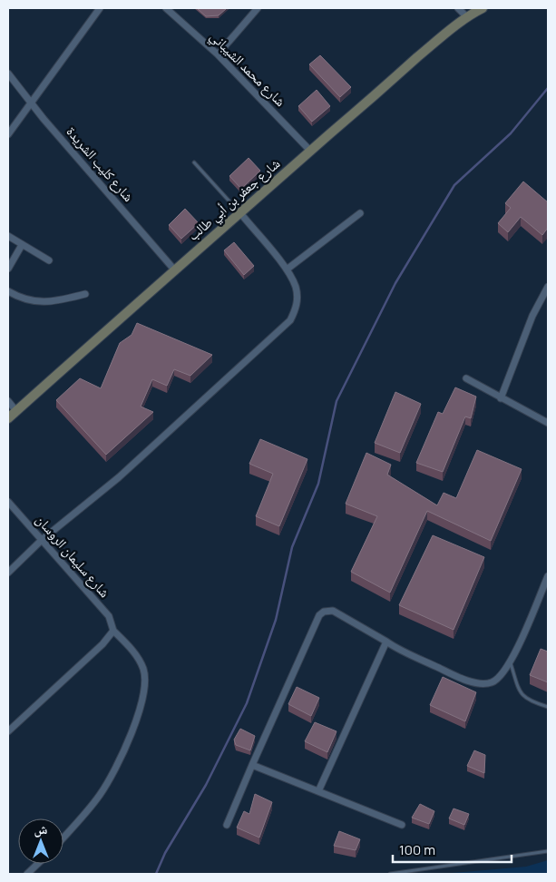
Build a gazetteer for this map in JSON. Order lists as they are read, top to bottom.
{
  "streets": {
    "street": [
      "شارع محمد الشيباني",
      "شارع كليب الشريدة",
      "شارع جعفر بن أبي طالب",
      "شارع سليمان الروسان"
    ]
  },
  "crossings": [
    ["شارع محمد الشيباني", "شارع جعفر بن أبي طالب"],
    ["شارع كليب الشريدة", "شارع جعفر بن أبي طالب"]
  ],
  "scale_bar": "100 m",
  "north": "top"
}
